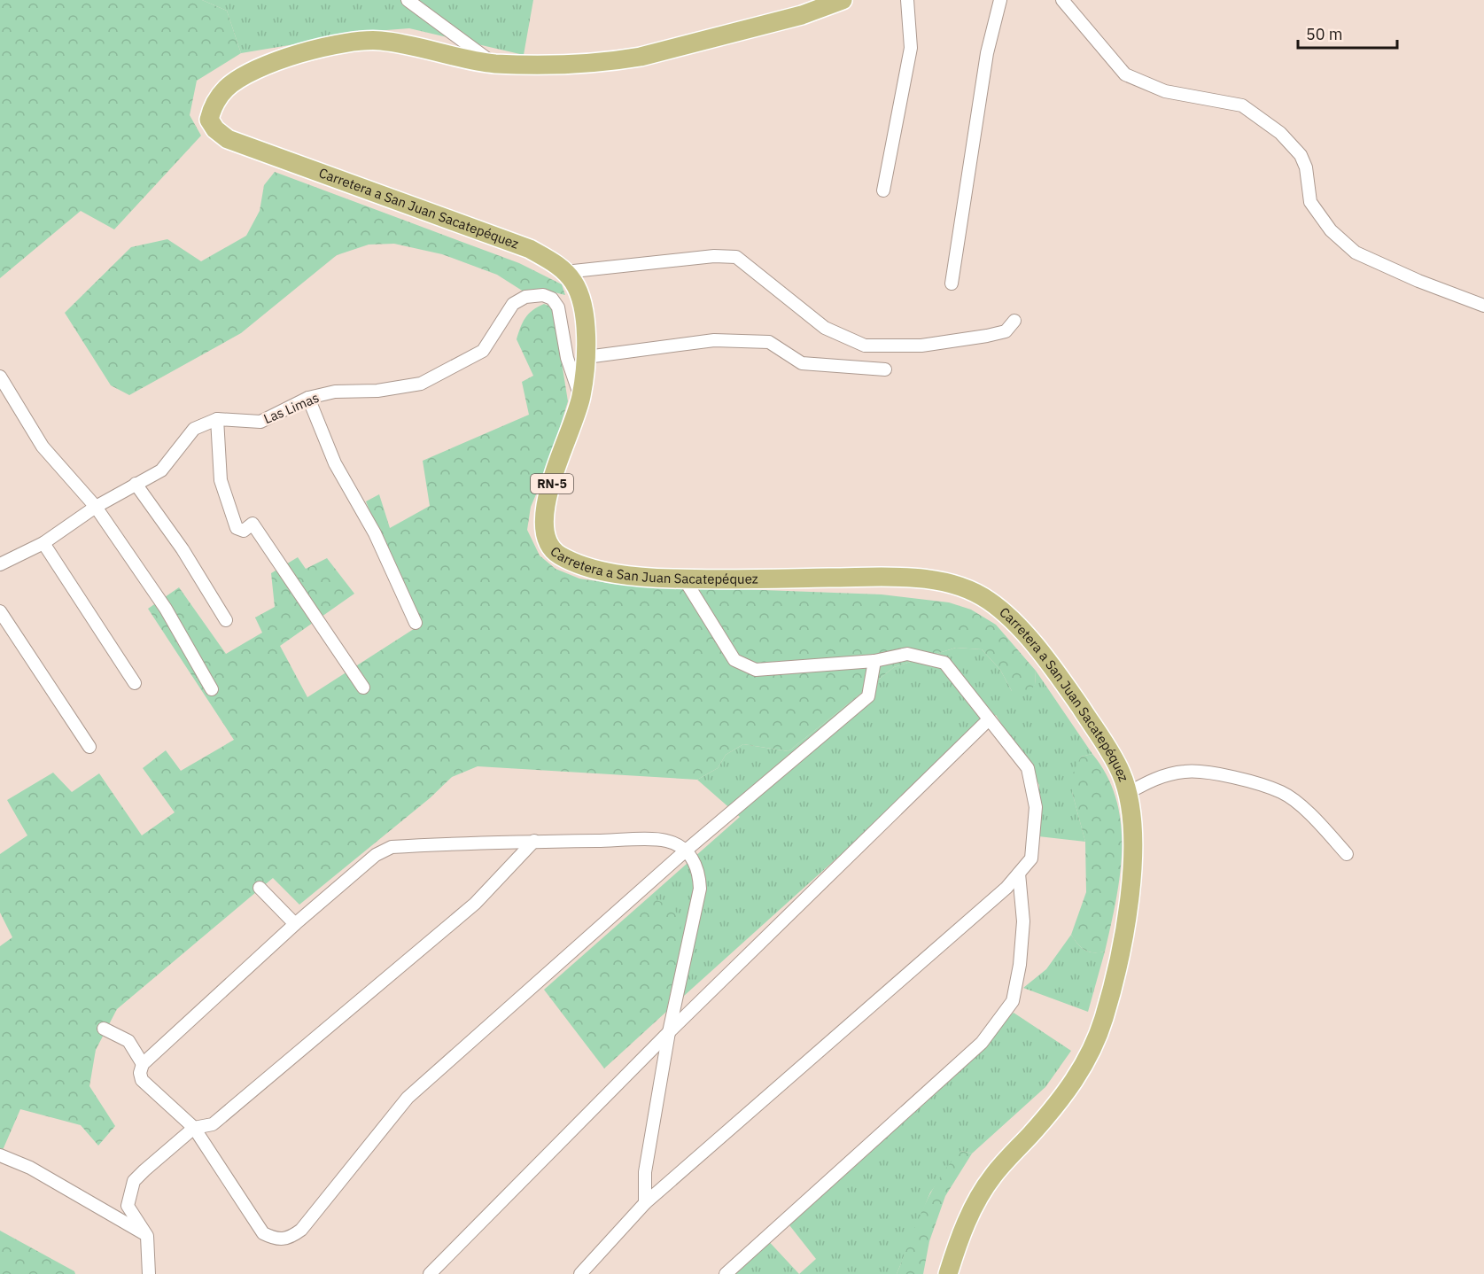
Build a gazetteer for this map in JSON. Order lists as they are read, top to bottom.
{
  "streets": {
    "main road": ["Carretera a San Juan Sacatepéquez", "RN-5"],
    "street": ["Las Limas"]
  },
  "crossings": [
    ["Carretera a San Juan Sacatepéquez", "Las Limas"]
  ],
  "scale_bar": "50 m"
}
